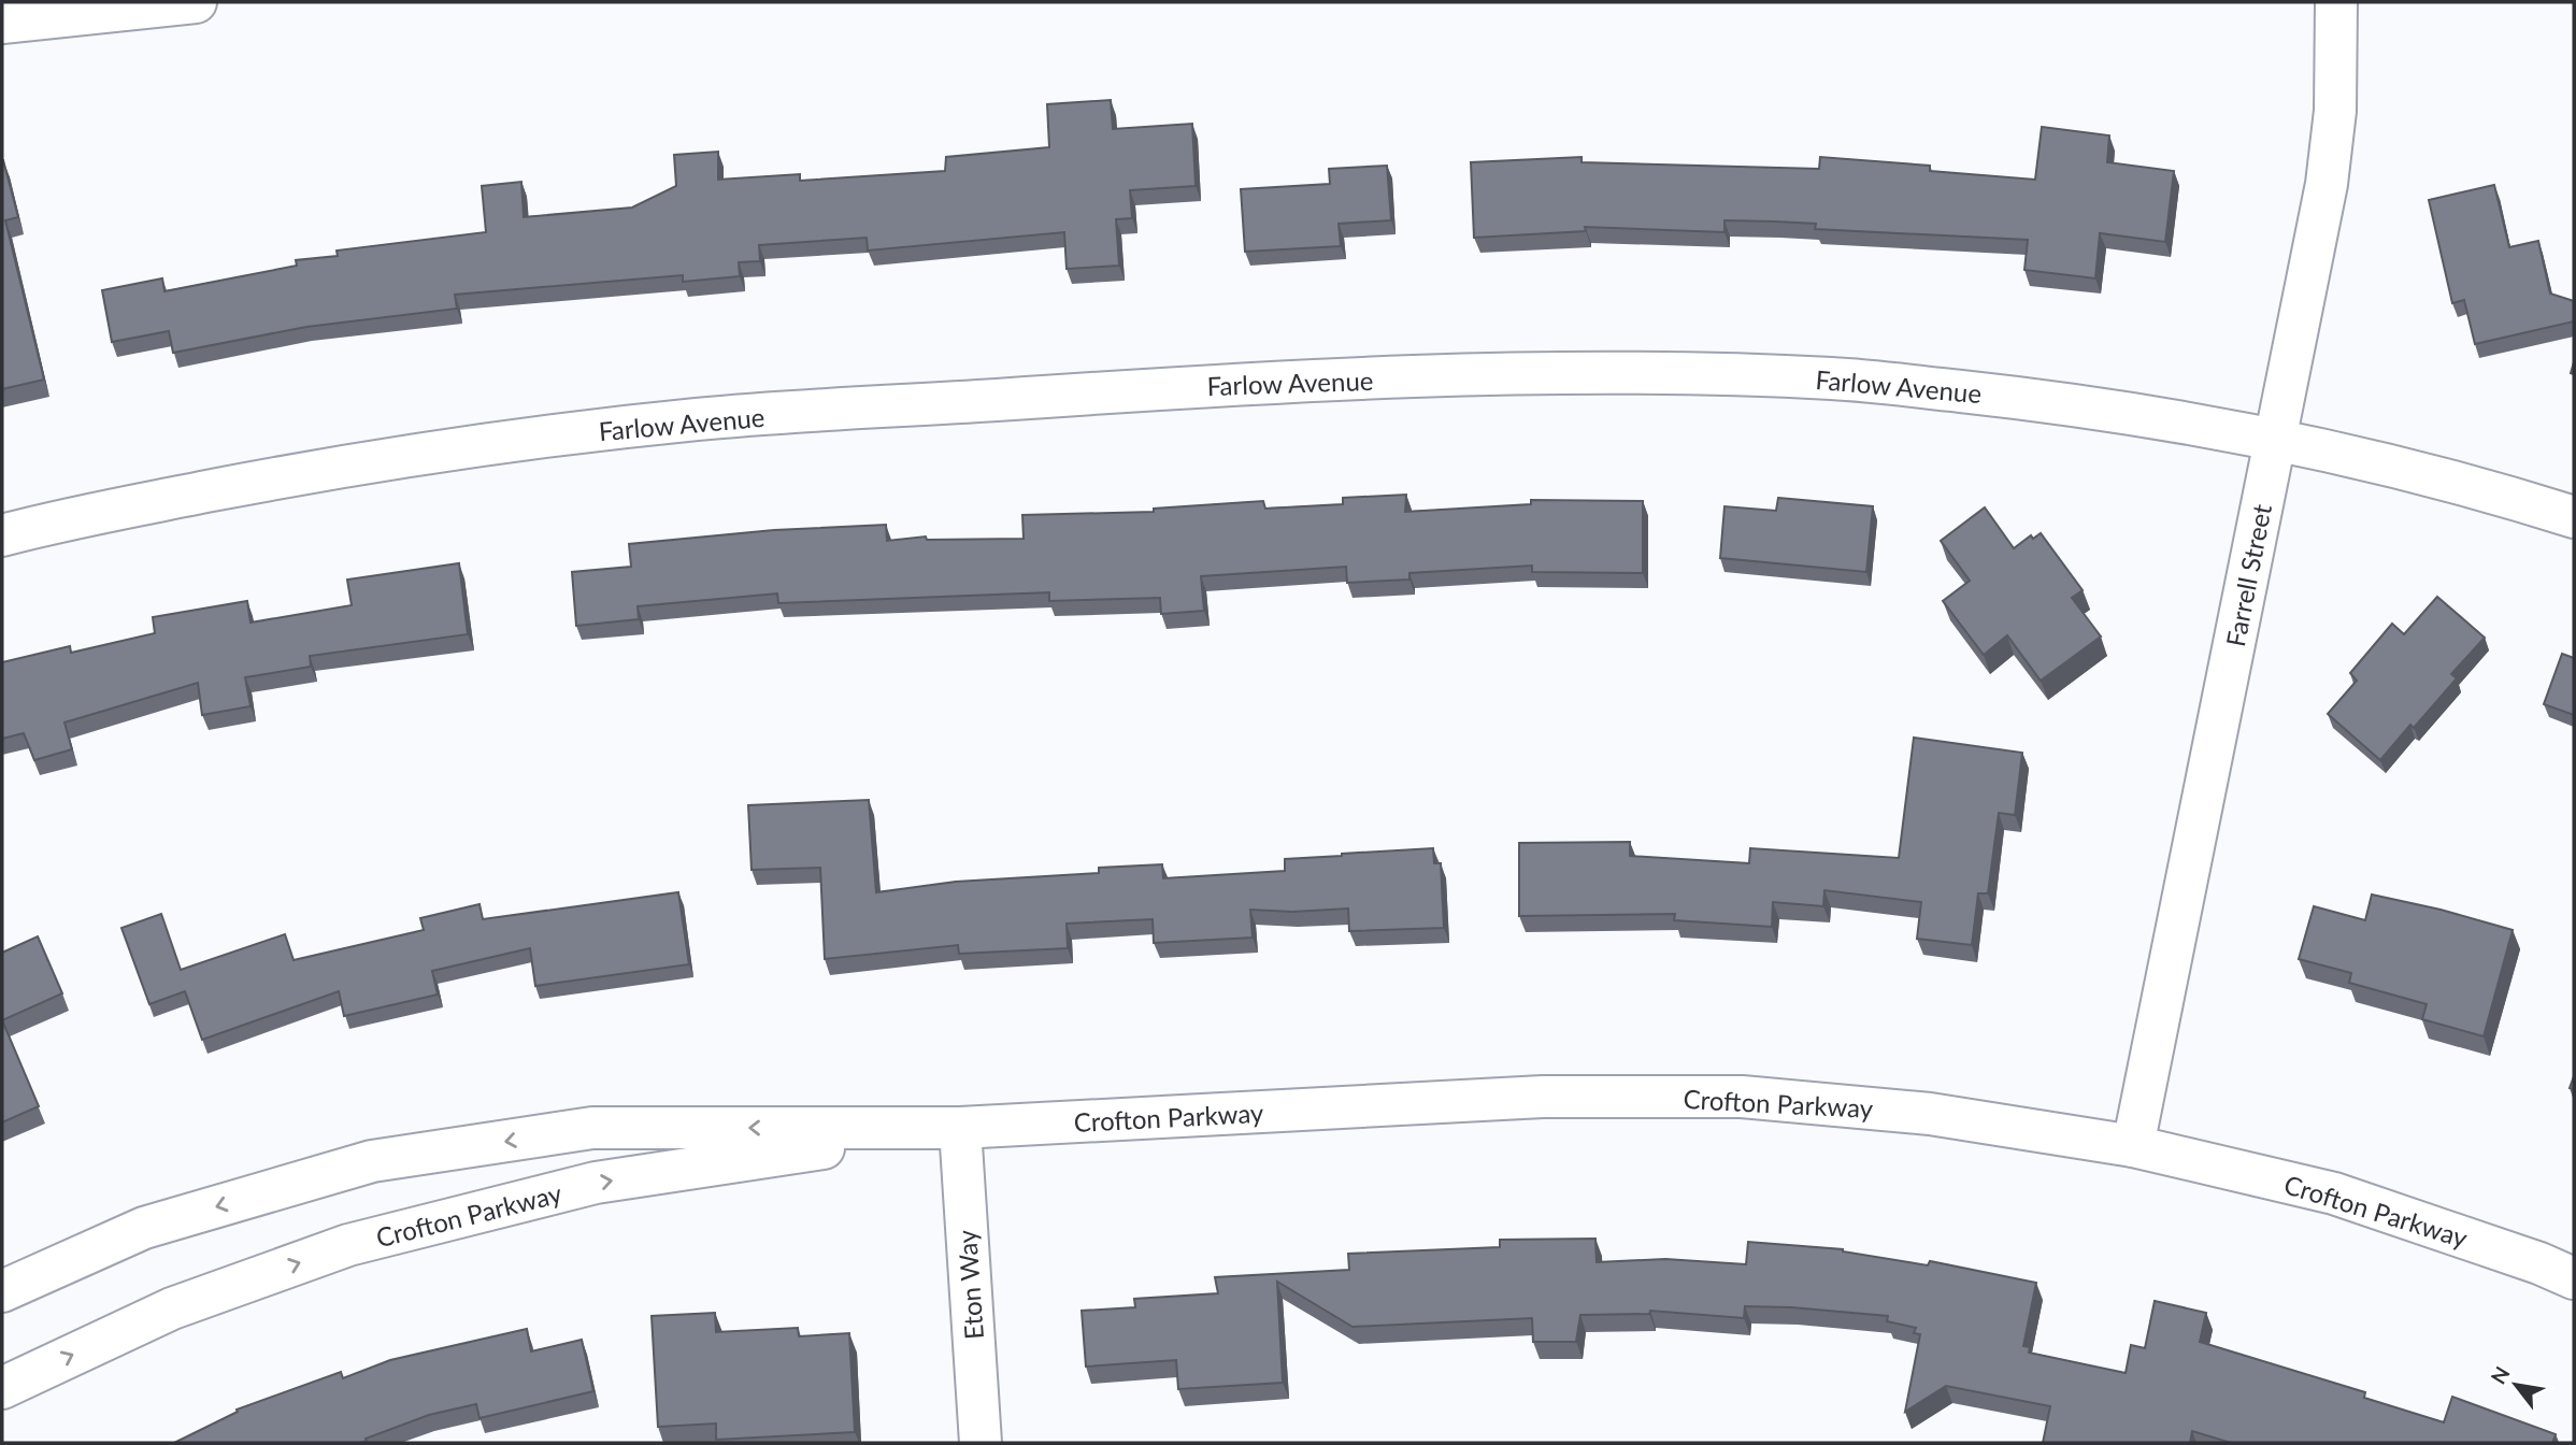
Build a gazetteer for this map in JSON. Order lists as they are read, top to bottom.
{
  "streets": {
    "street": [
      "Farlow Avenue",
      "Farrell Street",
      "Crofton Parkway",
      "Eton Way"
    ]
  },
  "crossings": [
    ["Farlow Avenue", "Farrell Street"],
    ["Farrell Street", "Crofton Parkway"],
    ["Crofton Parkway", "Eton Way"]
  ],
  "north": "top left"
}
